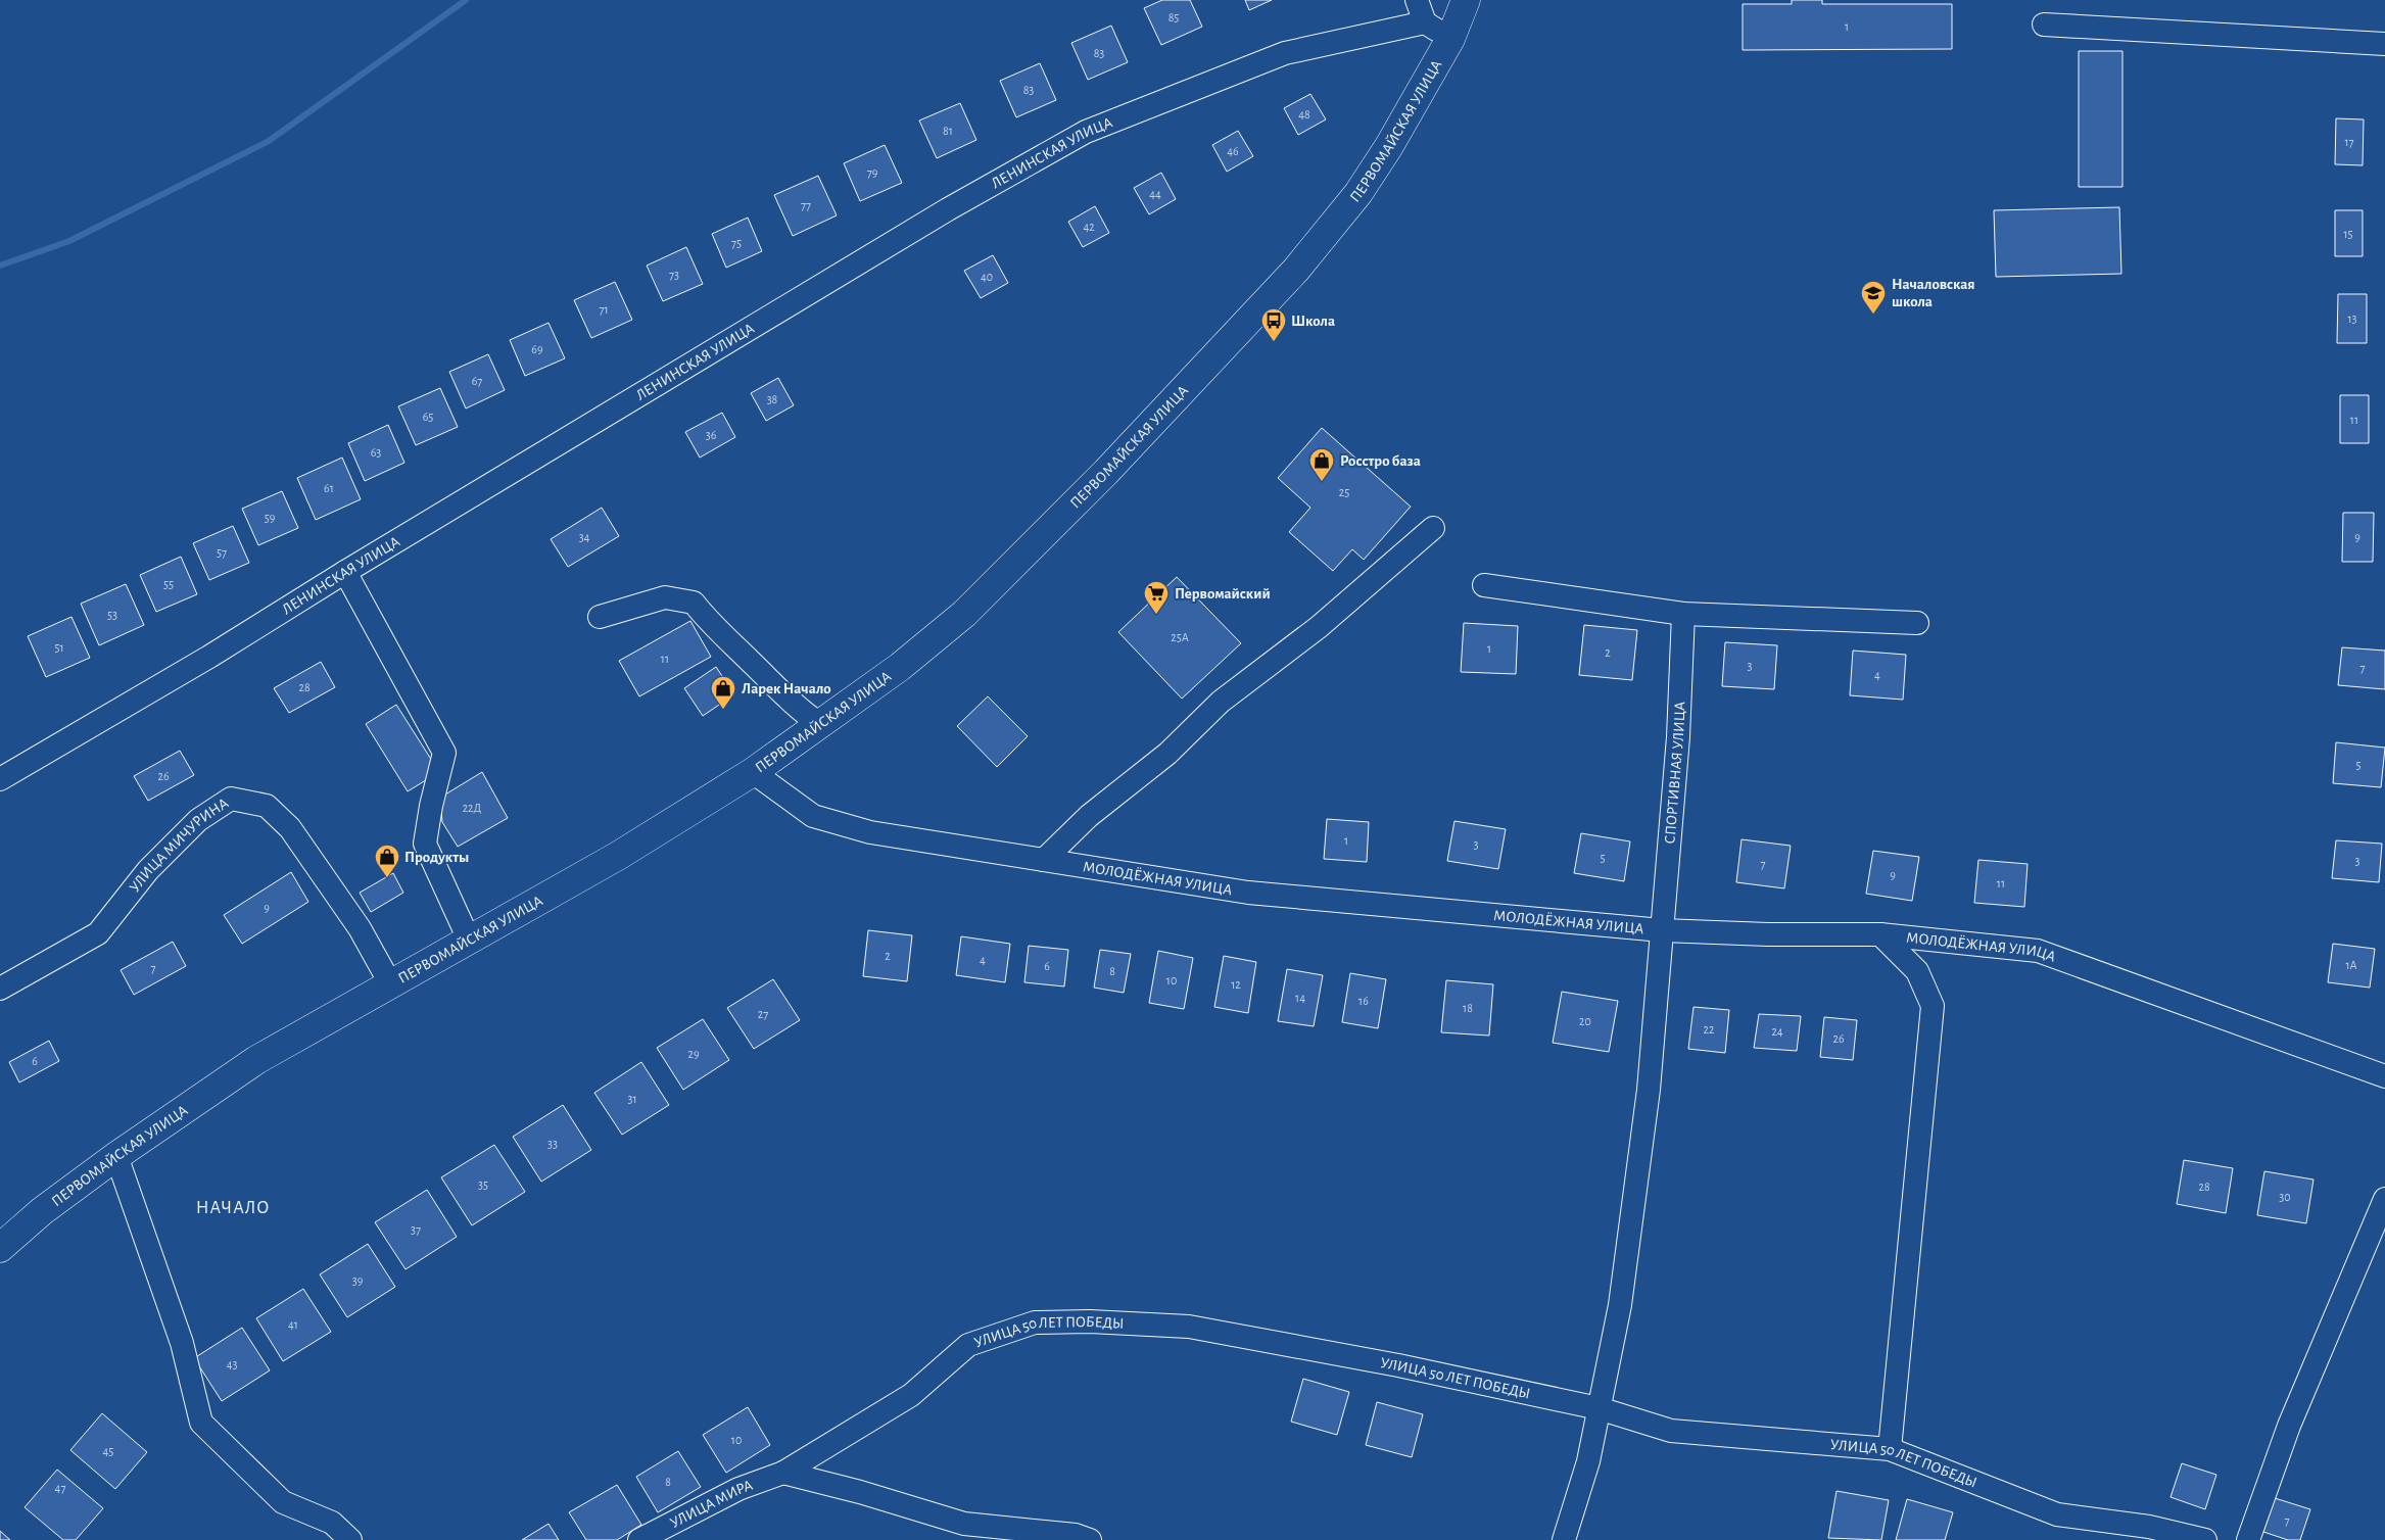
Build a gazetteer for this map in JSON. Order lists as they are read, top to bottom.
{
  "streets": {
    "main road": ["ПЕРВОМАЙСКАЯ УЛИЦА"],
    "street": [
      "ЛЕНИНСКАЯ УЛИЦА",
      "СПОРТИВНАЯ УЛИЦА",
      "УЛИЦА МИЧУРИНА",
      "МОЛОДЁЖНАЯ УЛИЦА",
      "УЛИЦА 50 ЛЕТ ПОБЕДЫ",
      "УЛИЦА МИРА"
    ]
  },
  "crossings": [
    ["ПЕРВОМАЙСКАЯ УЛИЦА", "УЛИЦА МИЧУРИНА"],
    ["ПЕРВОМАЙСКАЯ УЛИЦА", "МОЛОДЁЖНАЯ УЛИЦА"],
    ["СПОРТИВНАЯ УЛИЦА", "МОЛОДЁЖНАЯ УЛИЦА"],
    ["УЛИЦА 50 ЛЕТ ПОБЕДЫ", "УЛИЦА МИРА"]
  ],
  "districts": ["НАЧАЛО"],
  "places": {
    "school or university": ["Началовская школа"],
    "bus stop": ["Школа"],
    "shop": ["Росстро база", "Ларек Начало", "Продукты"],
    "supermarket": ["Первомайский"]
  },
  "house_numbers": [
    "85",
    "1",
    "83",
    "83",
    "48",
    "81",
    "17",
    "46",
    "79",
    "44",
    "77",
    "42",
    "15",
    "75",
    "73",
    "40",
    "71",
    "13",
    "69",
    "67",
    "38",
    "65",
    "11",
    "36",
    "63",
    "61",
    "25",
    "59",
    "34",
    "9",
    "57",
    "55",
    "53",
    "25А",
    "51",
    "1",
    "2",
    "11",
    "3",
    "7",
    "4",
    "28",
    "5",
    "26",
    "22Д",
    "1",
    "3",
    "5",
    "3",
    "7",
    "9",
    "11",
    "9",
    "2",
    "4",
    "1А",
    "6",
    "7",
    "8",
    "10",
    "12",
    "14",
    "16",
    "18",
    "27",
    "20",
    "22",
    "24",
    "26",
    "29",
    "6",
    "31",
    "33",
    "35",
    "28",
    "30",
    "37",
    "39",
    "41",
    "43",
    "10",
    "45",
    "8",
    "47",
    "7"
  ]
}
